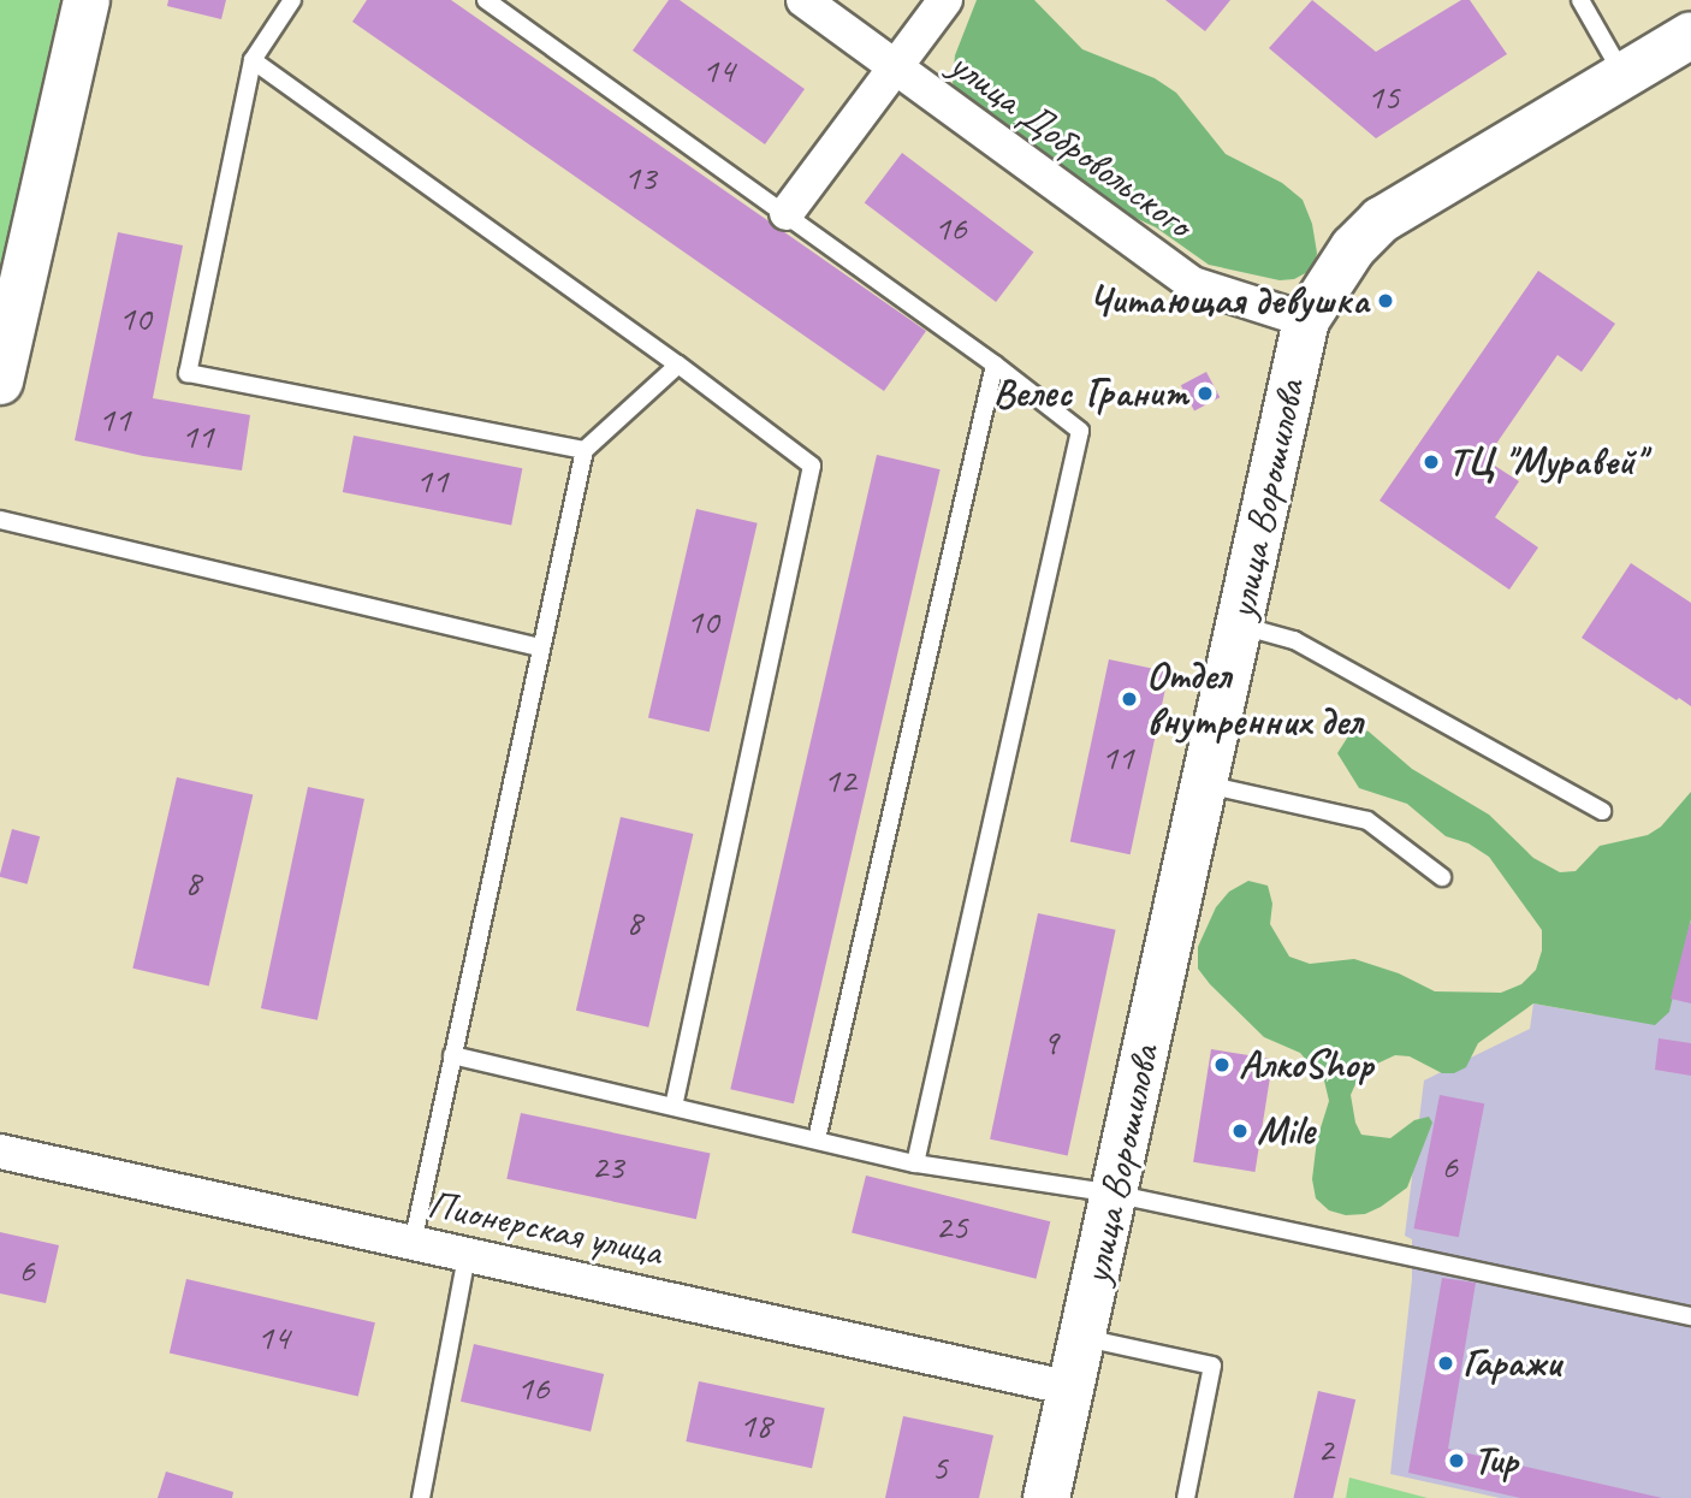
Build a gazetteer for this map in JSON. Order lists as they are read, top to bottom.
{
  "streets": {
    "main road": ["улица Ворошилова"],
    "street": ["улица Добровольского", "Пионерская улица"]
  },
  "crossings": [
    ["улица Добровольского", "улица Ворошилова"],
    ["улица Ворошилова", "Пионерская улица"]
  ],
  "places": [
    "Читающая девушка",
    "Велес Гранит",
    "ТЦ \"Муравей\"",
    "Отдел внутренних дел",
    "АлкоShop",
    "Mile",
    "Гаражи",
    "Тир"
  ],
  "house_numbers": [
    "14",
    "15",
    "13",
    "16",
    "10",
    "11",
    "11",
    "11",
    "10",
    "11",
    "12",
    "8",
    "8",
    "9",
    "23",
    "6",
    "25",
    "6",
    "14",
    "16",
    "18",
    "2",
    "5"
  ]
}
